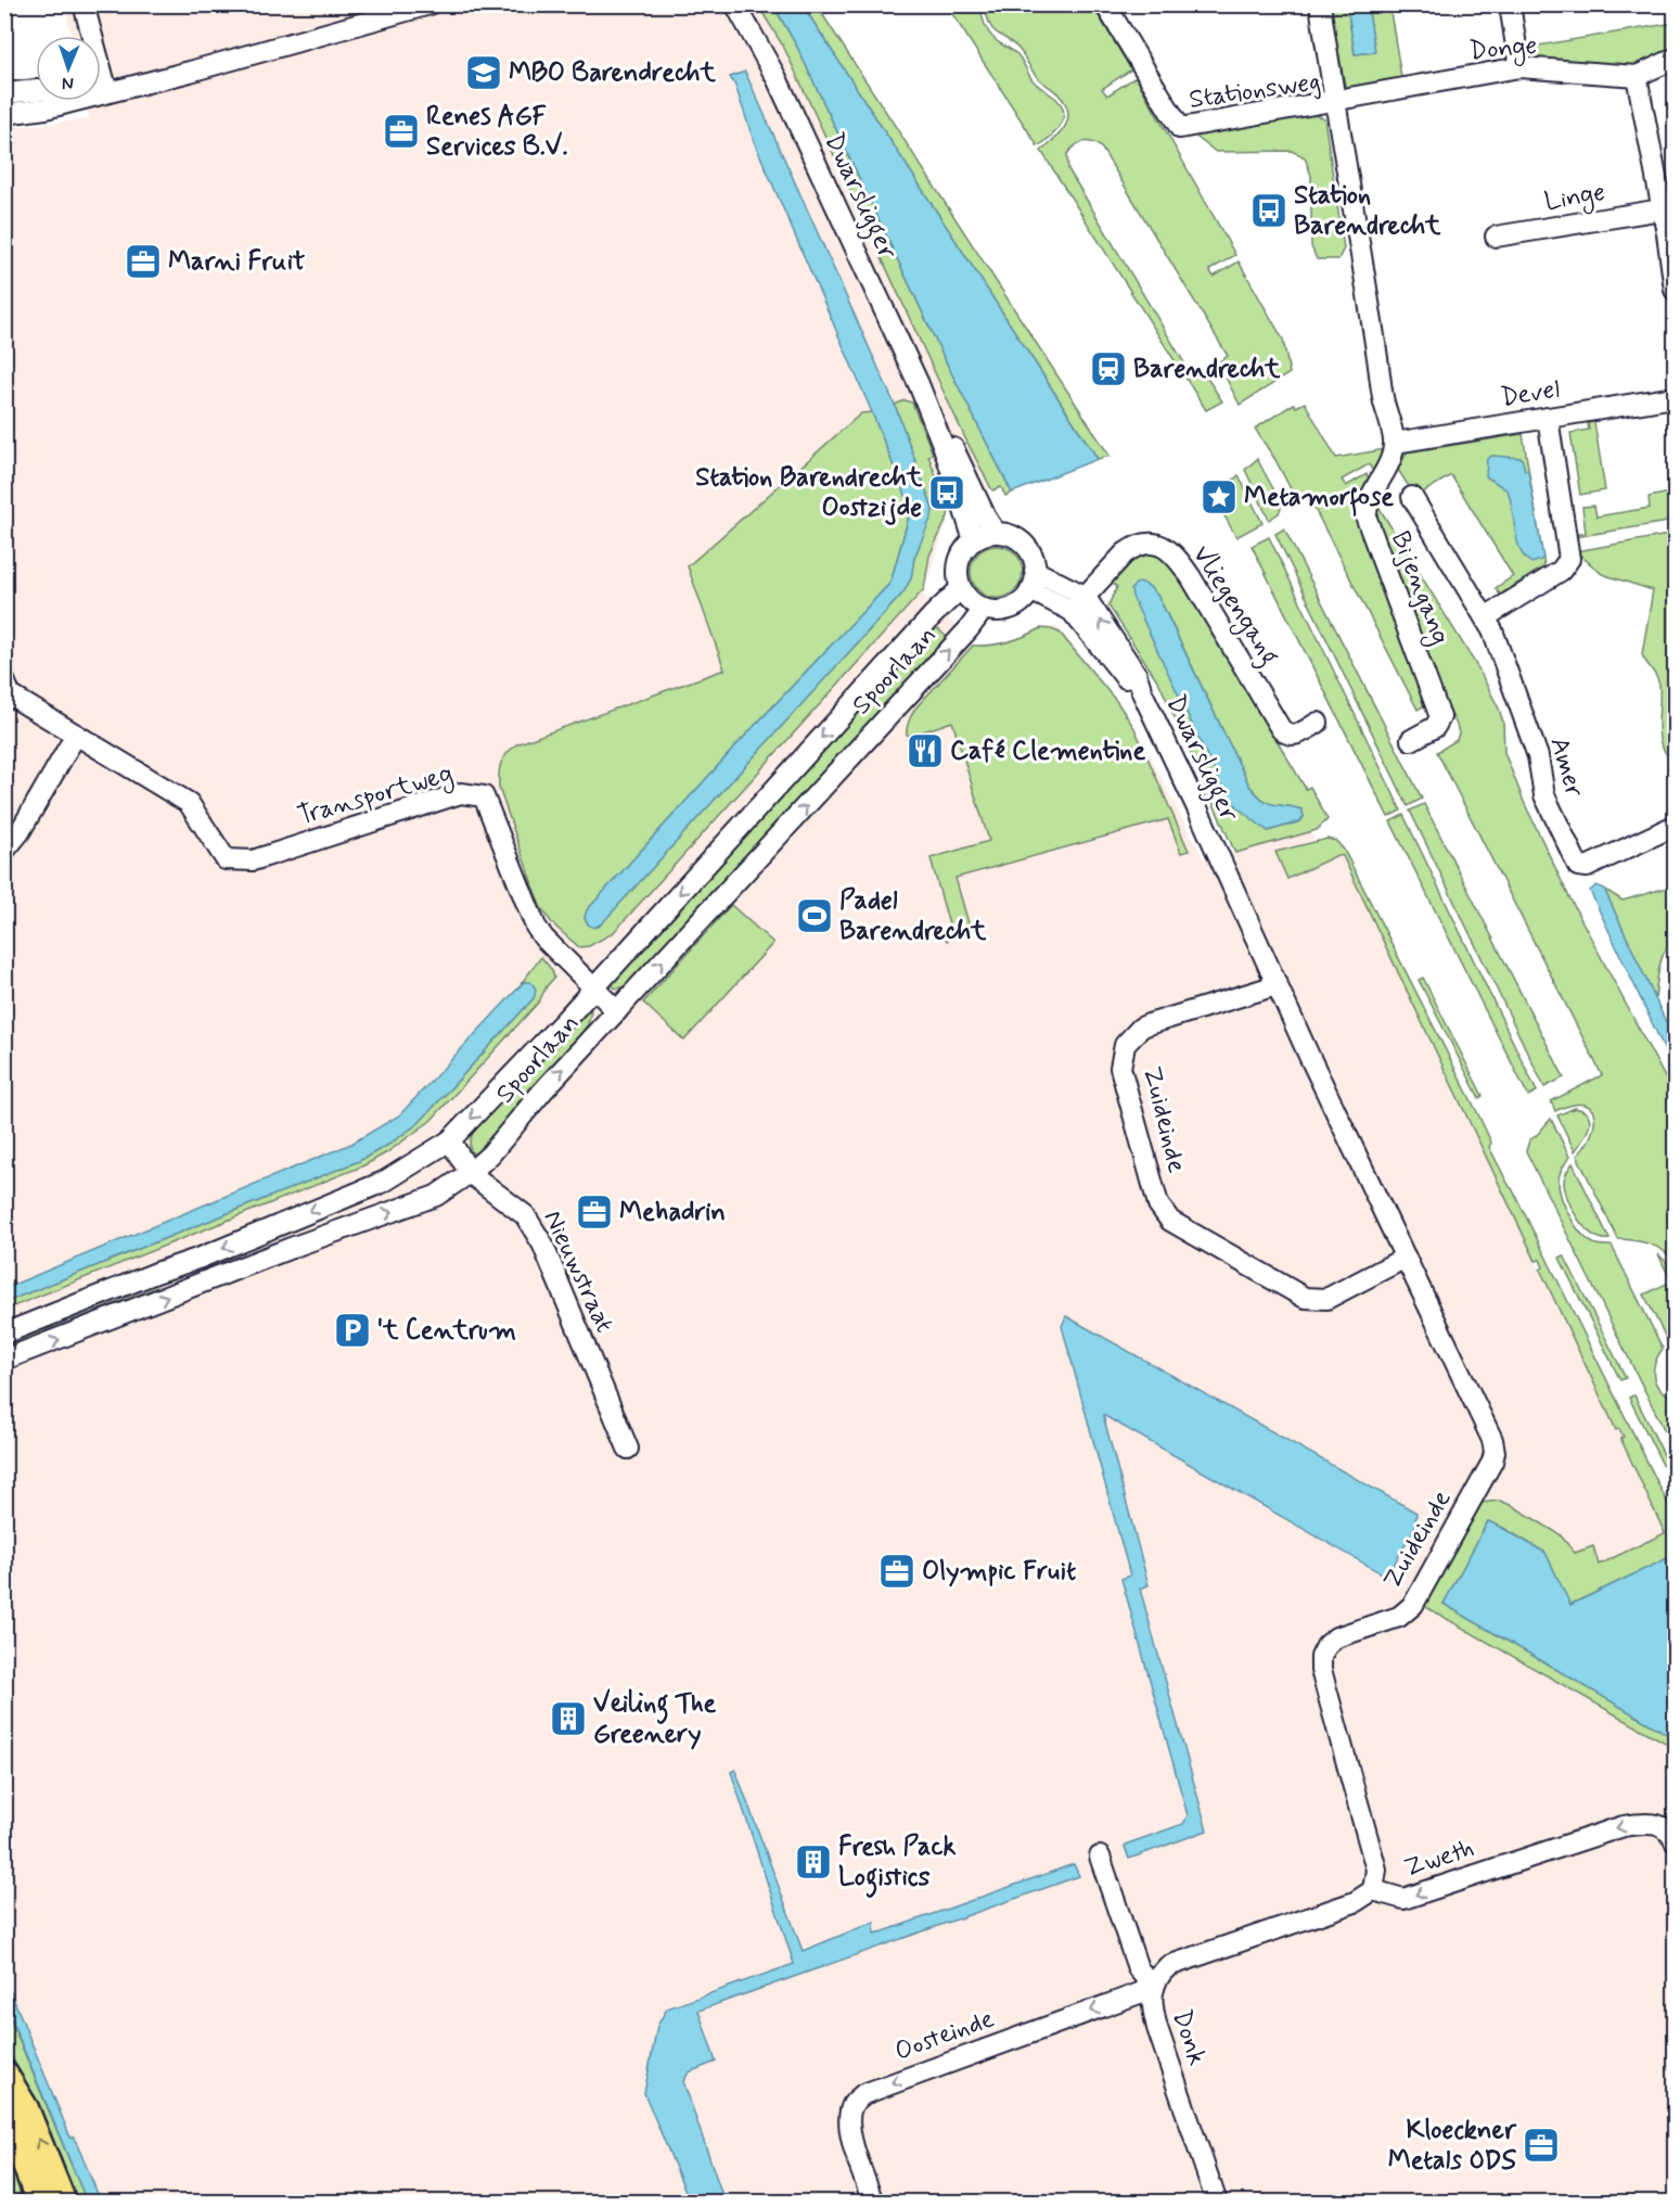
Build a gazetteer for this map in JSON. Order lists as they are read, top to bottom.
{
  "streets": {
    "street": [
      "Donge",
      "Stationsweg",
      "Dwarsligger",
      "Linge",
      "Devel",
      "Bijengang",
      "Vliegengang",
      "Spoorlaan",
      "Amer",
      "Transportweg",
      "Zuideinde",
      "Nieuwstraat",
      "Zweth",
      "Oosteinde",
      "Donk"
    ]
  },
  "crossings": [
    ["Donge", "Stationsweg"],
    ["Stationsweg", "Devel"],
    ["Stationsweg", "Bijengang"],
    ["Dwarsligger", "Vliegengang"],
    ["Dwarsligger", "Spoorlaan"],
    ["Dwarsligger", "Zuideinde"],
    ["Devel", "Bijengang"],
    ["Spoorlaan", "Transportweg"],
    ["Spoorlaan", "Nieuwstraat"],
    ["Zuideinde", "Zweth"],
    ["Zweth", "Oosteinde"],
    ["Zweth", "Donk"],
    ["Oosteinde", "Donk"]
  ],
  "one_way": ["Zweth", "Oosteinde"],
  "places": {
    "school or university": ["MBO Barendrecht"],
    "office": [
      "Renes AGF Services B.V.",
      "Marni Fruit",
      "Mehadrin",
      "Olympic Fruit",
      "Kloeckner Metals ODS"
    ],
    "bus stop": ["Station Barendrecht", "Station Barendrecht Oostzijde"],
    "station": ["Barendrecht"],
    "place": ["Metamorfose"],
    "restaurant": ["Café Clementine"],
    "sports": ["Padel Barendrecht"],
    "parking": ["'t Centrum"],
    "building": ["Veiling The Greenery", "Fresh Pack Logistics"]
  },
  "north": "bottom"
}
